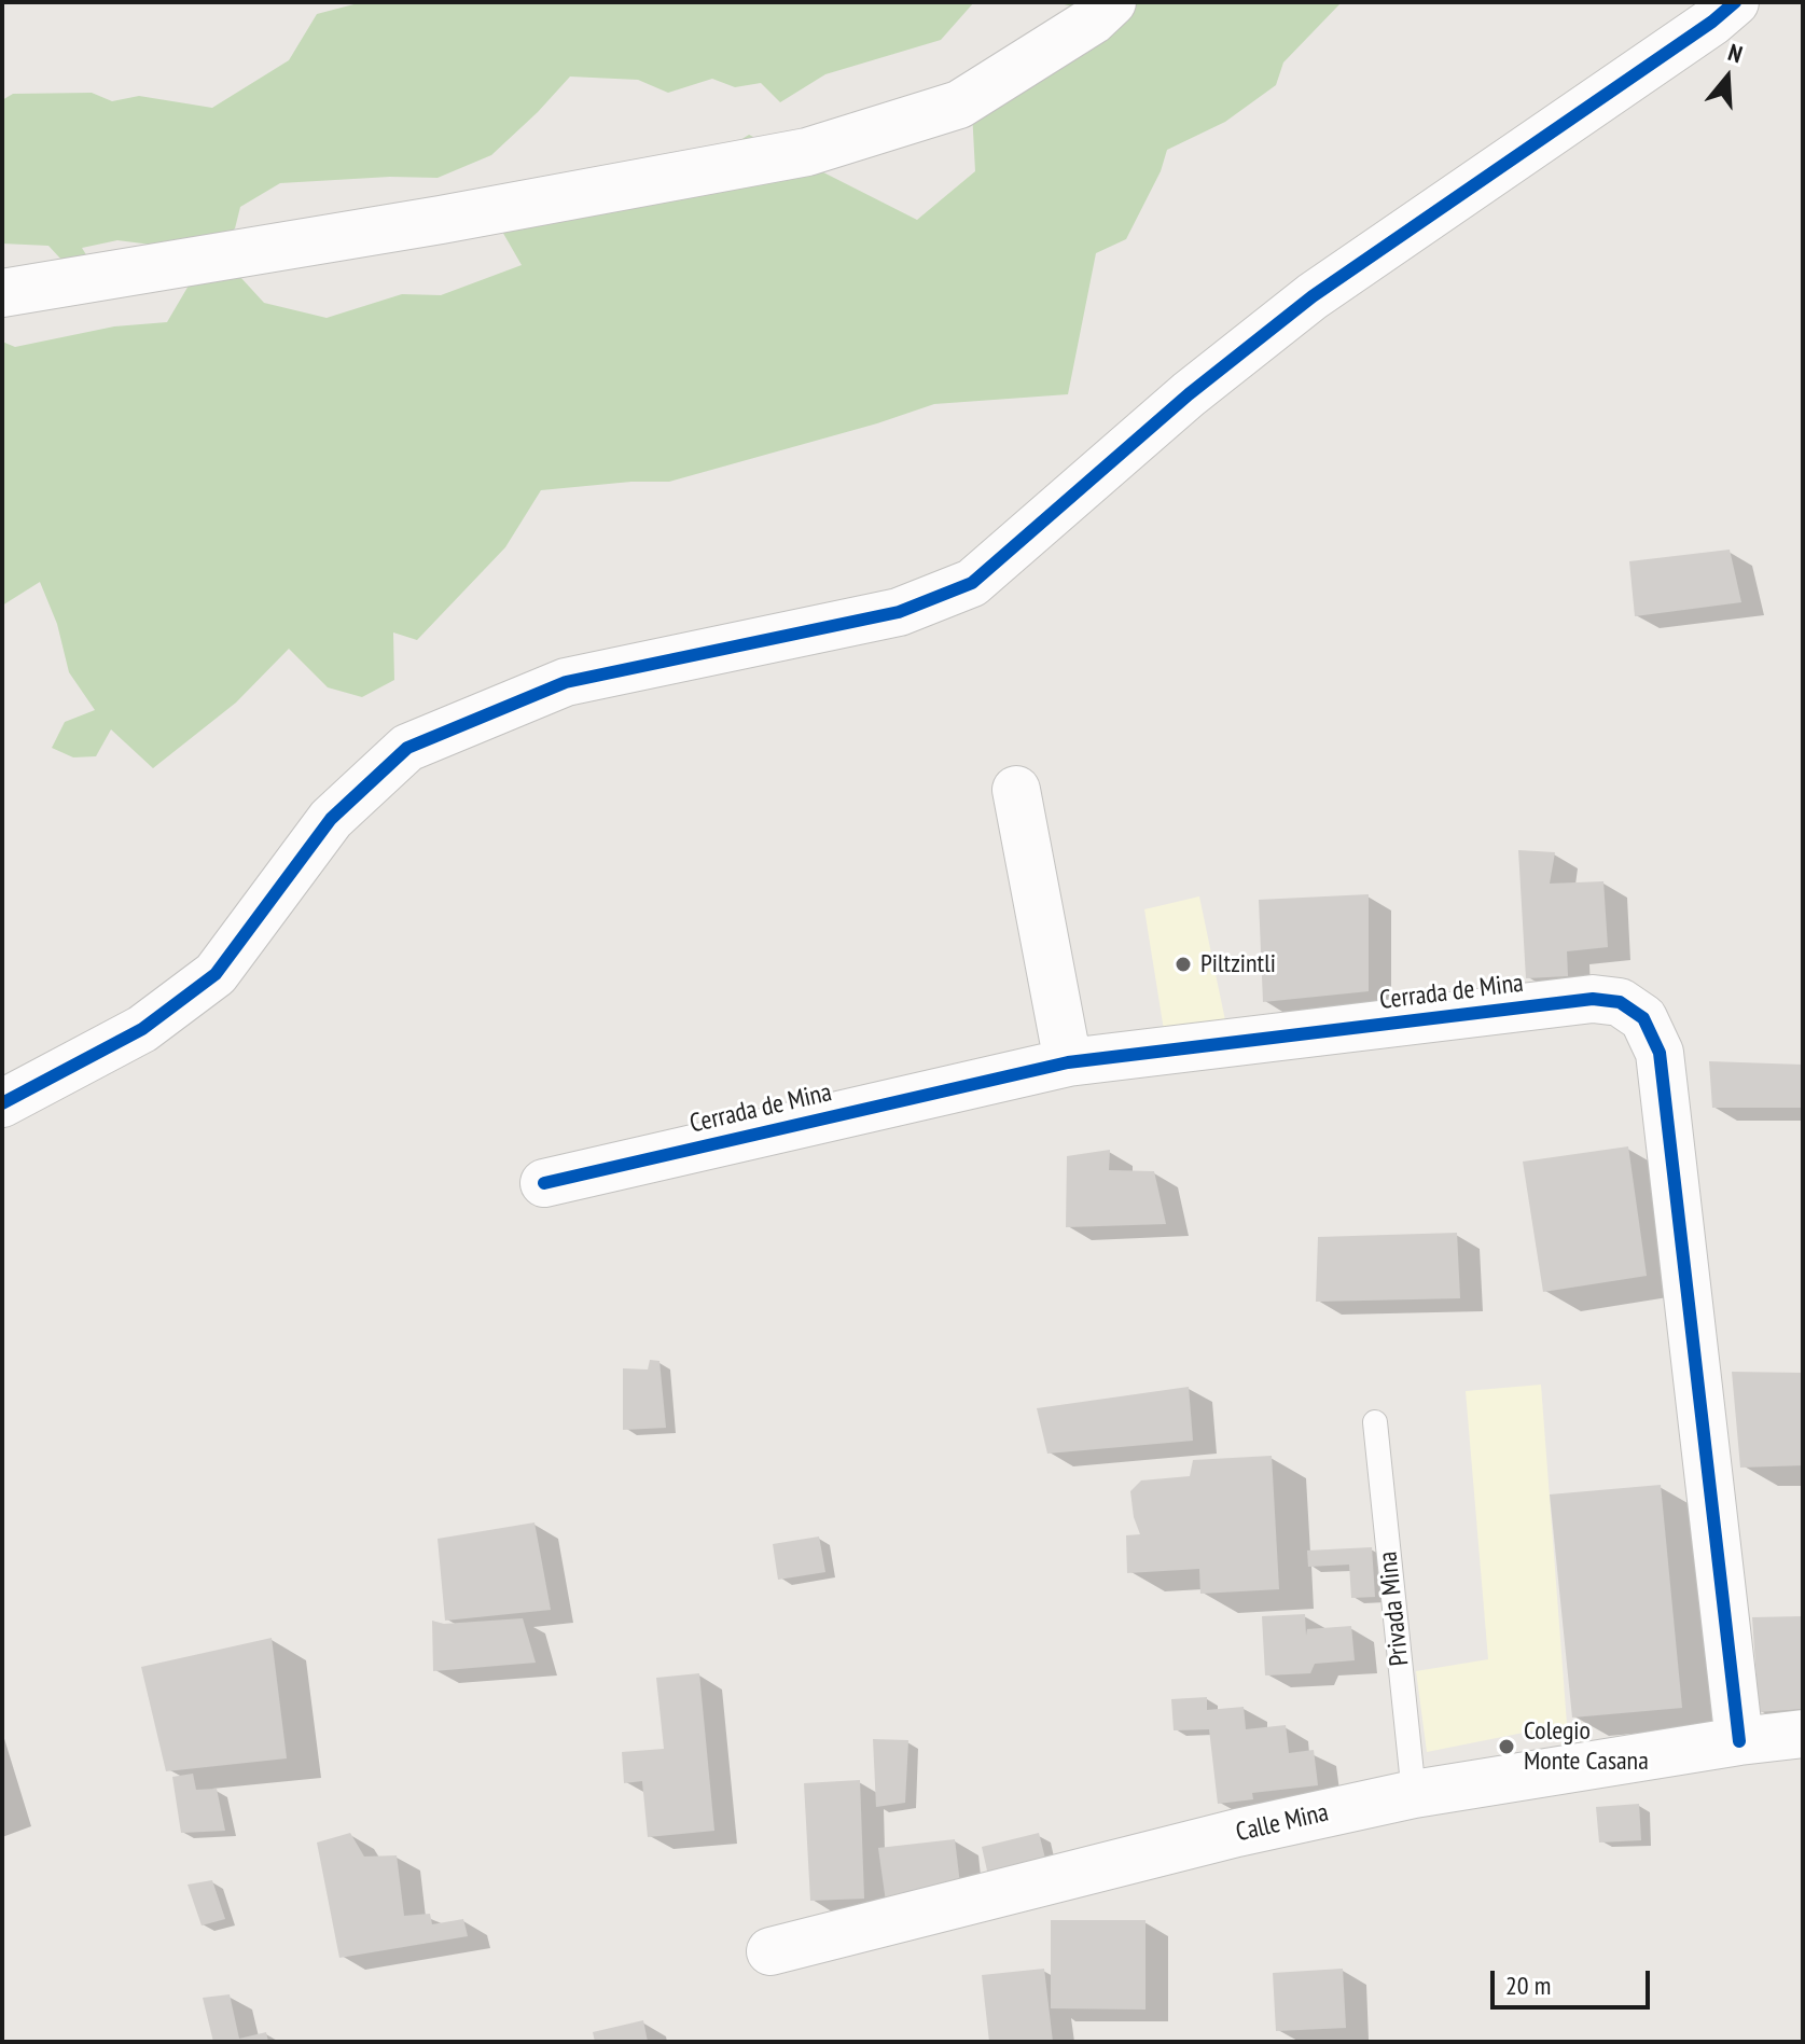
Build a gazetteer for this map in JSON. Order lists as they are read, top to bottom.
{
  "streets": {
    "street": ["Cerrada de Mina", "Calle Mina"],
    "lane": ["Privada Mina"]
  },
  "crossings": [
    ["Cerrada de Mina", "Calle Mina"],
    ["Privada Mina", "Calle Mina"]
  ],
  "places": ["Piltzintli", "Colegio Monte Casana"],
  "scale_bar": "20 m",
  "north": "top"
}
